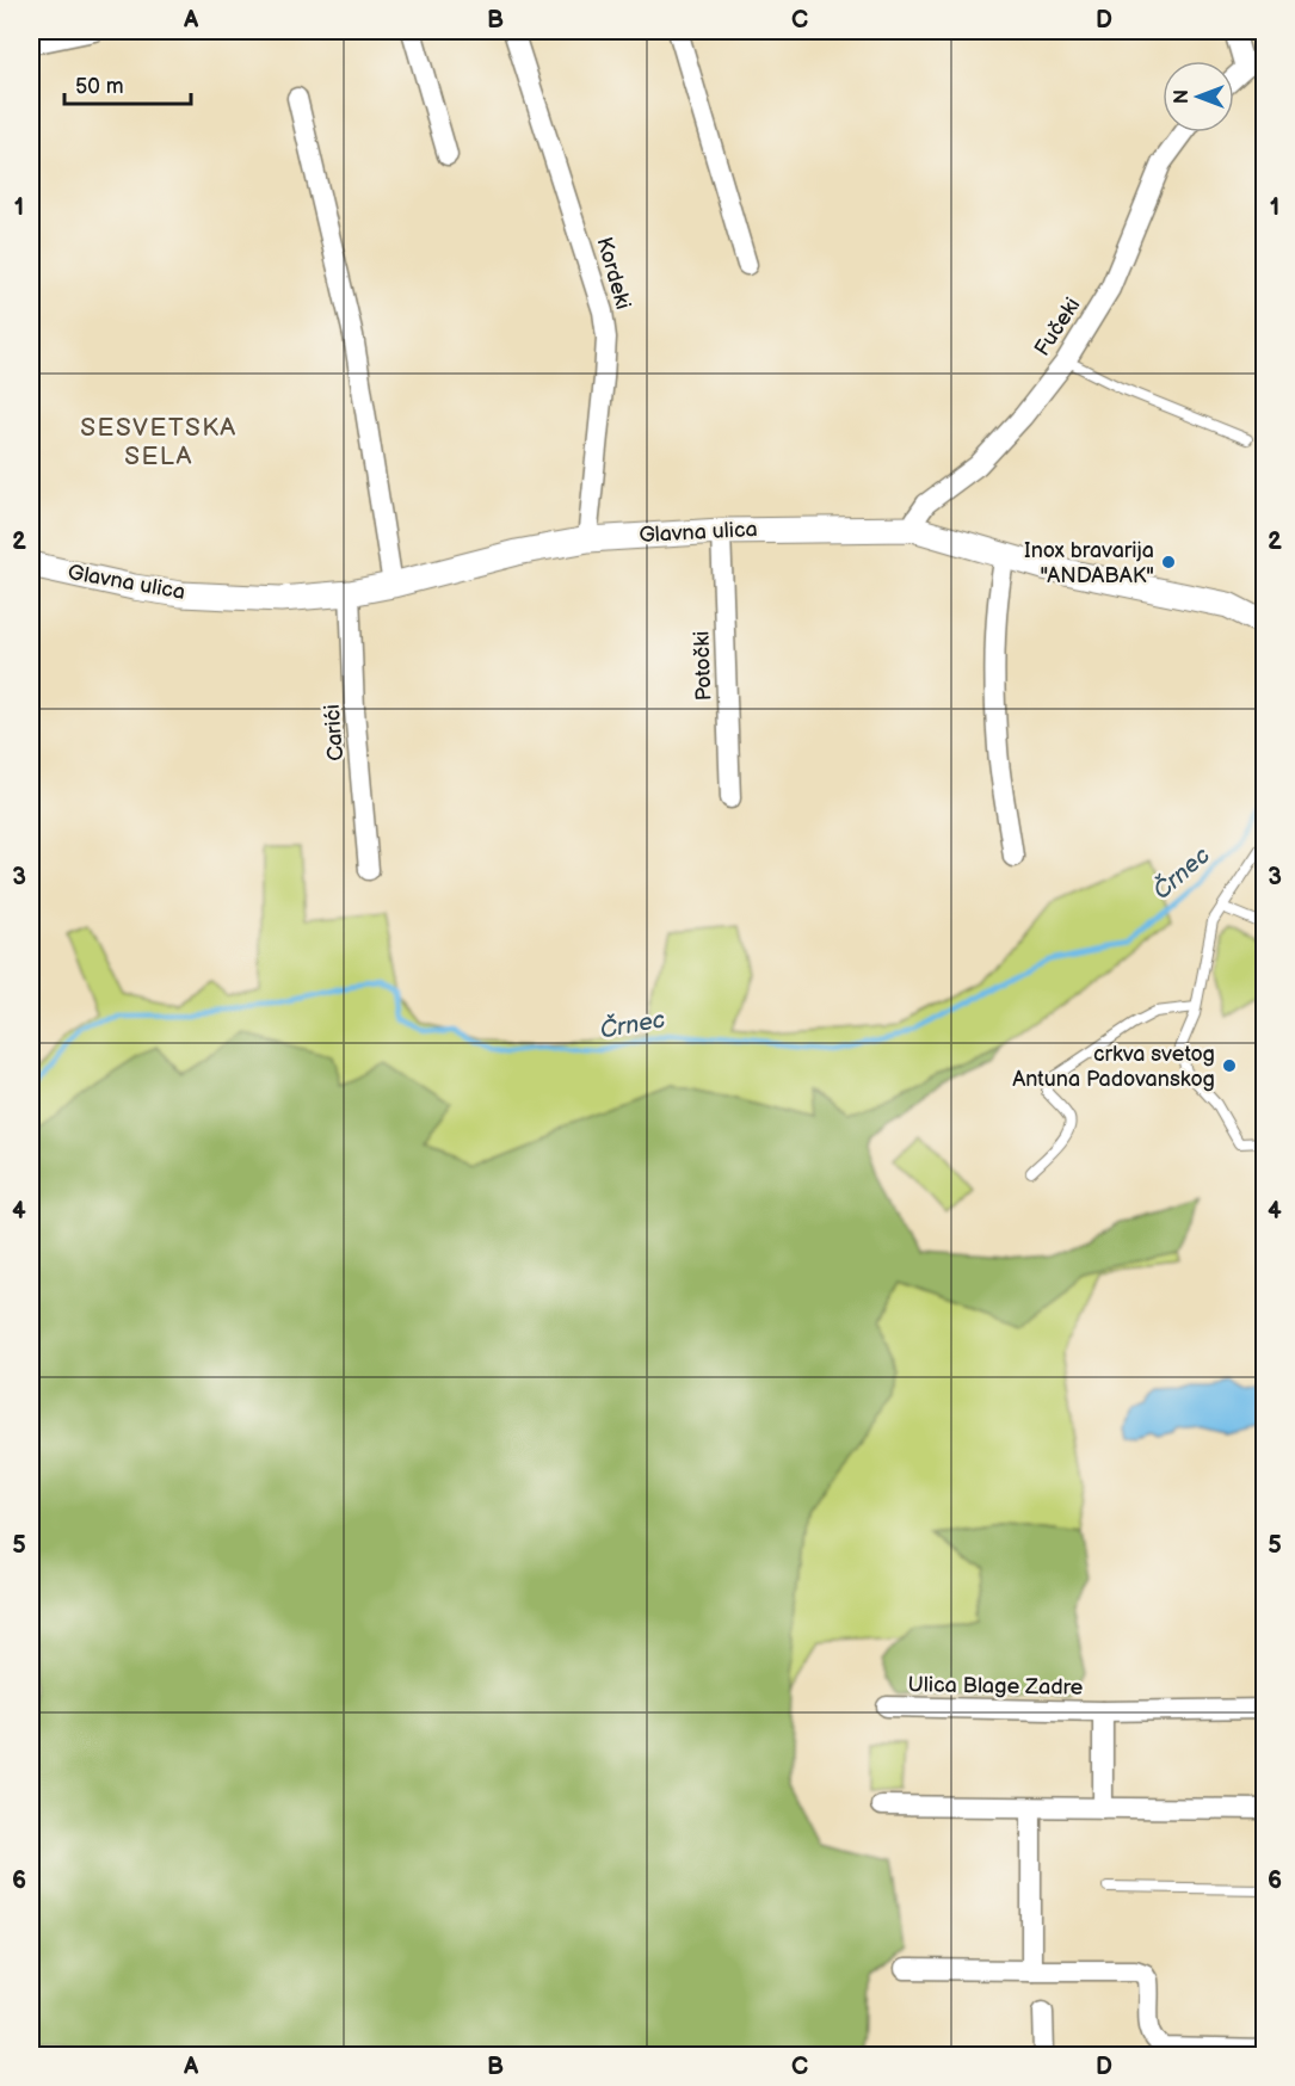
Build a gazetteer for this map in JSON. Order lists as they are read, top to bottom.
{
  "streets": {
    "street": [
      "Kordeki",
      "Fučeki",
      "Glavna ulica",
      "Potočki",
      "Carići",
      "Ulica Blage Zadre"
    ]
  },
  "crossings": [
    ["Kordeki", "Glavna ulica"],
    ["Fučeki", "Glavna ulica"],
    ["Glavna ulica", "Potočki"],
    ["Glavna ulica", "Carići"]
  ],
  "districts": ["SESVETSKA SELA"],
  "water": ["Črnec"],
  "places": ["Inox bravarija \"ANDABAK\"", "crkva svetog Antuna Padovanskog"],
  "scale_bar": "50 m",
  "north": "left",
  "grid": {
    "columns": [
      "A",
      "B",
      "C",
      "D"
    ],
    "rows": [
      "1",
      "2",
      "3",
      "4",
      "5",
      "6"
    ]
  }
}
